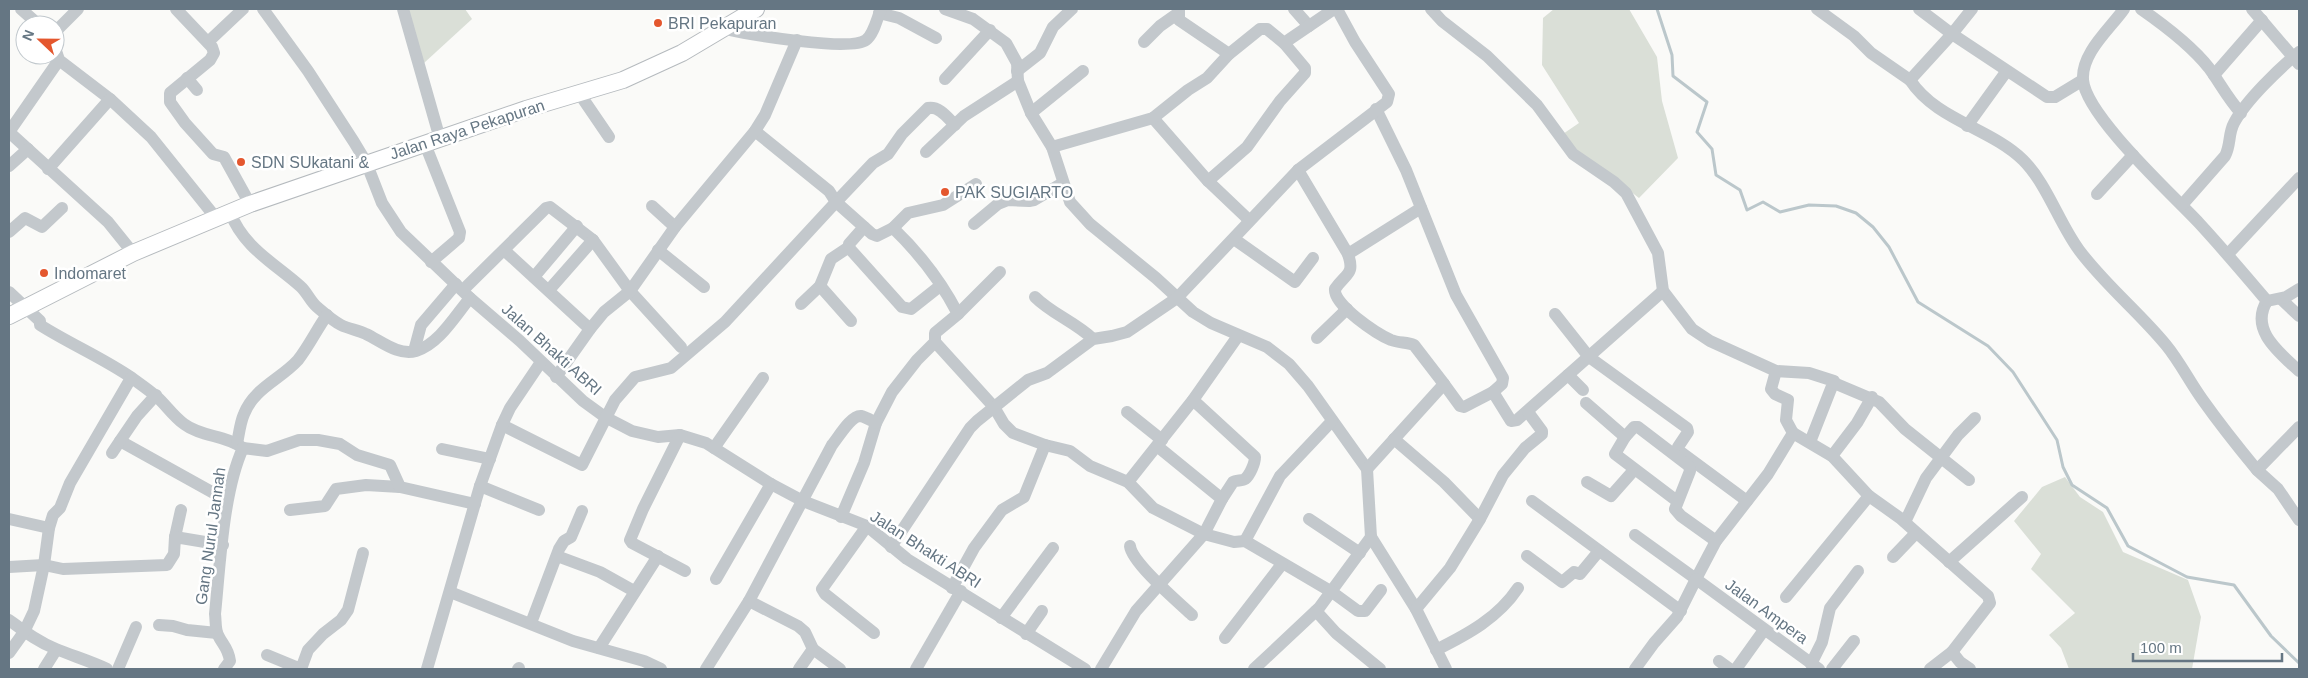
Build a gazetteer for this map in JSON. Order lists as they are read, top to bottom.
{
  "streets": {
    "main road": ["Jalan Raya Pekapuran"],
    "street": ["Jalan Bhakti ABRI", "Gang Nurul Jannah", "Jalan Ampera"]
  },
  "crossings": [
    ["Jalan Raya Pekapuran", "Jalan Bhakti ABRI"]
  ],
  "places": [
    "BRI Pekapuran",
    "SDN SUkatani &",
    "PAK SUGIARTO",
    "Indomaret"
  ],
  "scale_bar": "100 m",
  "north": "left"
}
